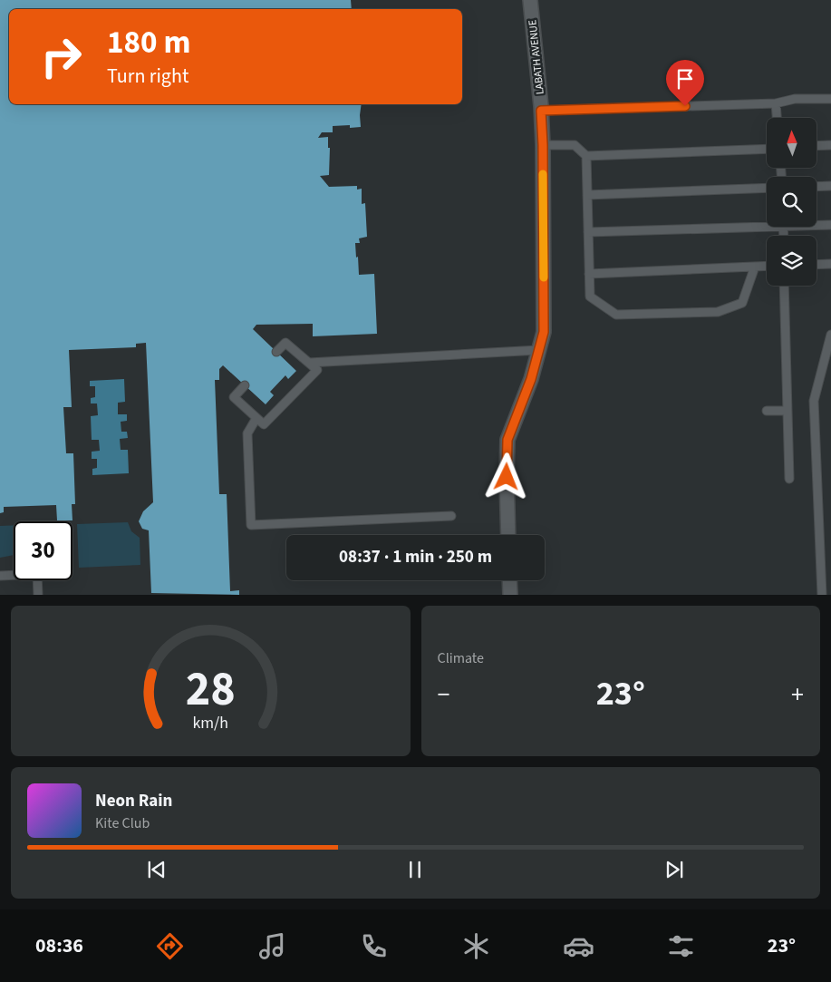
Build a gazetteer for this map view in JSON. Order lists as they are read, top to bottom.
{
  "streets": {
    "street": ["LABATH AVENUE"]
  },
  "north": "top",
  "page": {
    "turn": ["180 m", "Turn right"],
    "limit": "30",
    "trip": "08:37 · 1 min · 250 m",
    "tile": "Climate",
    "heat": ["−", "23°", "+"],
    "song": ["Neon Rain", "Kite Club"],
    "tabs": ["08:36", "23°"],
    "gauge": ["28", "km/h"]
  }
}
